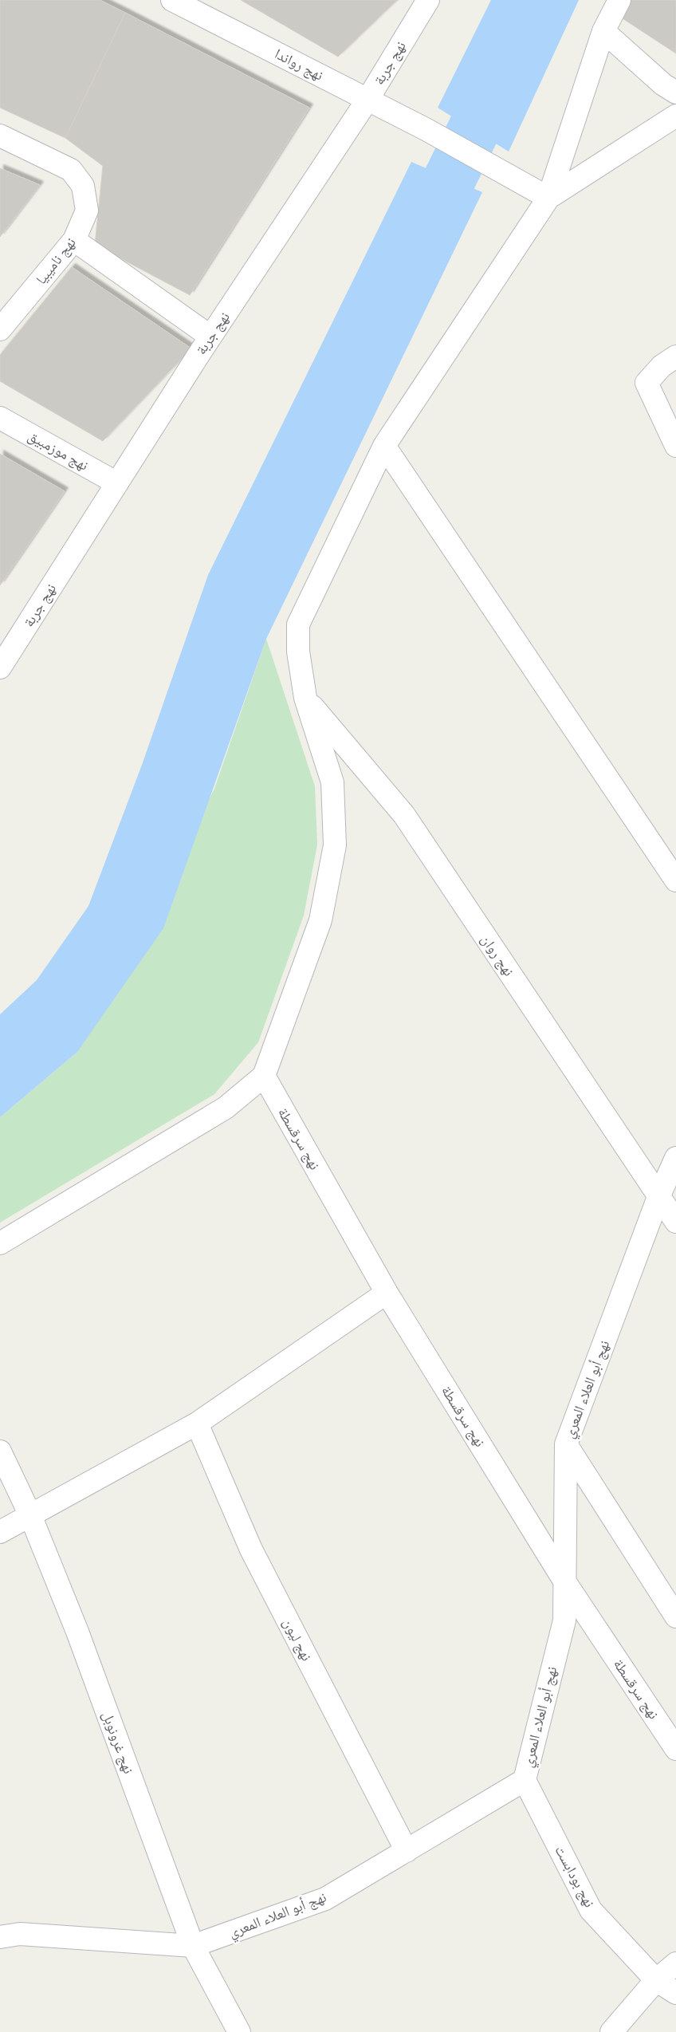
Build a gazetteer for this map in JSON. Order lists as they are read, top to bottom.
{
  "streets": {
    "street": [
      "نهج جربة",
      "نهج رواندا",
      "نهج ناميبيا",
      "نهج موزمبيق",
      "نهج روان",
      "نهج سرقسطة",
      "نهج أبو العلاء المعري",
      "نهج ليون",
      "نهج غرونوبل",
      "نهج بودابست"
    ]
  },
  "crossings": [
    ["نهج جربة", "نهج رواندا"],
    ["نهج جربة", "نهج موزمبيق"],
    ["نهج روان", "نهج أبو العلاء المعري"],
    ["نهج سرقسطة", "نهج أبو العلاء المعري"],
    ["نهج أبو العلاء المعري", "نهج ليون"],
    ["نهج أبو العلاء المعري", "نهج غرونوبل"],
    ["نهج أبو العلاء المعري", "نهج بودابست"]
  ]
}
